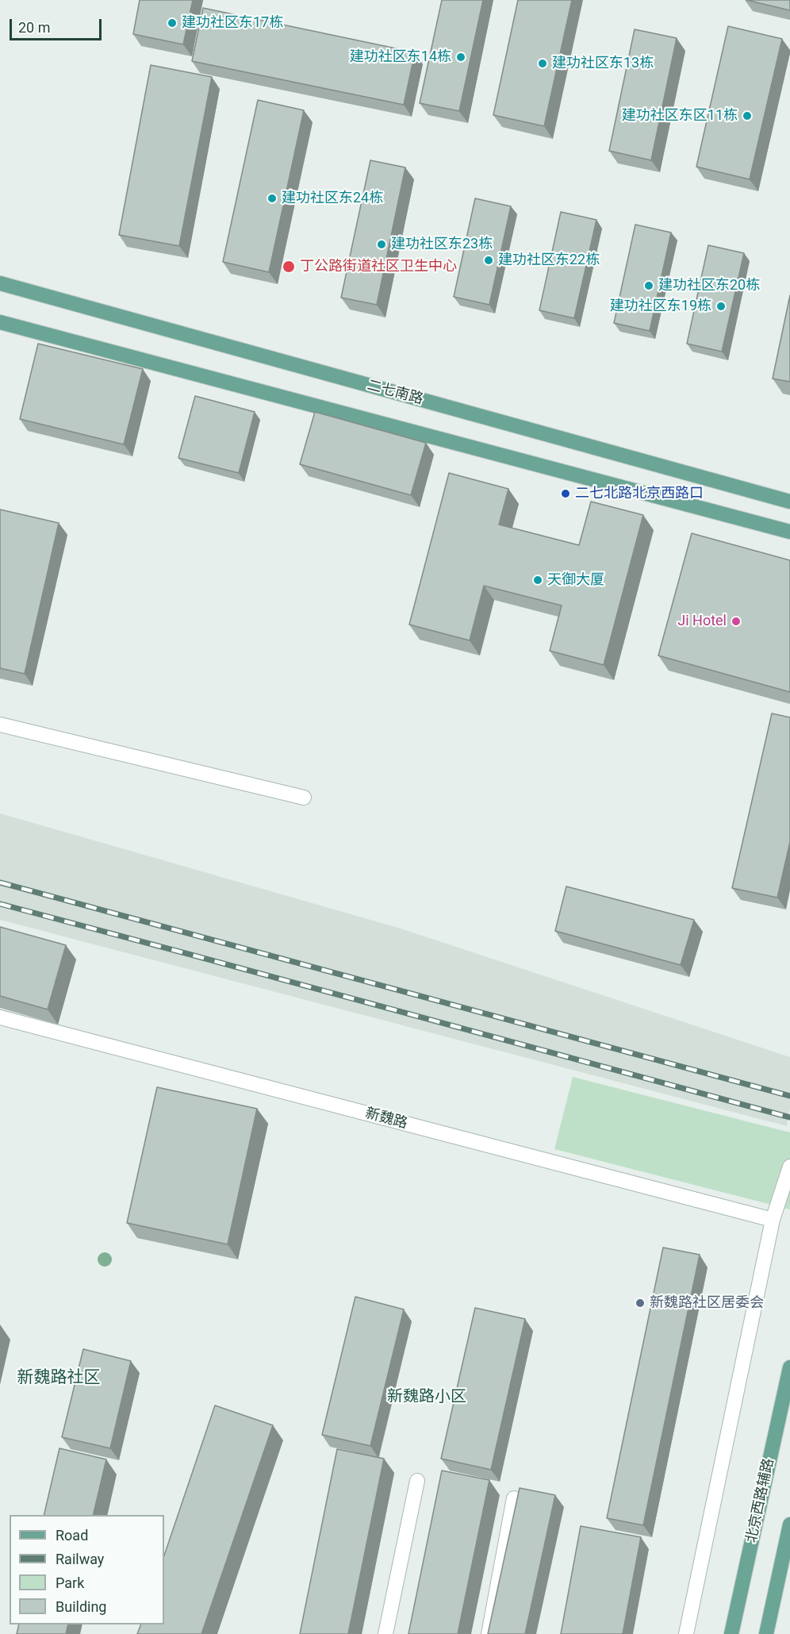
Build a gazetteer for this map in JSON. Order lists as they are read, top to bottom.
{
  "streets": {
    "main road": ["二七南路", "北京西路辅路"],
    "street": ["新魏路"]
  },
  "districts": ["新魏路社区", "新魏路小区"],
  "places": [
    "建功社区东17栋",
    "建功社区东14栋",
    "建功社区东13栋",
    "建功社区东区11栋",
    "建功社区东24栋",
    "建功社区东23栋",
    "建功社区东22栋",
    "丁公路街道社区卫生中心",
    "建功社区东20栋",
    "建功社区东19栋",
    "二七北路北京西路口",
    "天御大厦",
    "Ji Hotel",
    "新魏路社区居委会"
  ],
  "legend": [
    "Road",
    "Railway",
    "Park",
    "Building"
  ],
  "scale_bar": "20 m"
}
